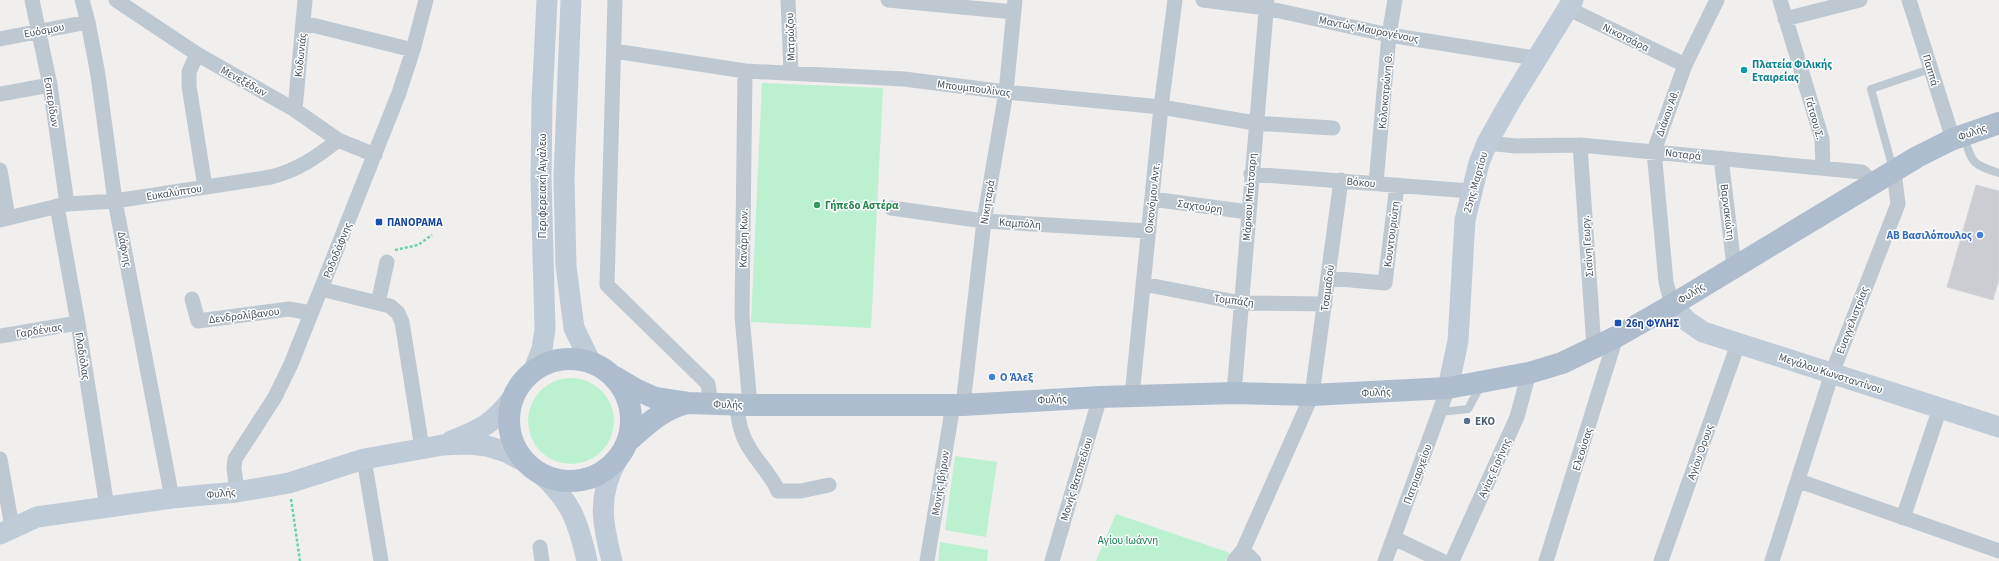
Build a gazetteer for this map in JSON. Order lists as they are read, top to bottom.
{
  "streets": {
    "main road": [
      "Φυλής",
      "25ης Μαρτίου",
      "Περιφερειακή Αιγάλεω",
      "Μεγάλου Κωνσταντίνου"
    ],
    "street": [
      "Μαντώς Μαυρογένους",
      "Ευόσμου",
      "Ματρώζου",
      "Νικοτσάρα",
      "Κυδωνιάς",
      "Παππά",
      "Μενεξέδων",
      "Μπουμπουλίνας",
      "Κολοκοτρώνη Θ.",
      "Εσπερίδων",
      "Διάκου Αθ.",
      "Γάτσου Σ.",
      "Νοταρά",
      "Βόκου",
      "Ευκαλύπτου",
      "Μάρκου Μπότσαρη",
      "Οικονόμου Αντ.",
      "Νικηταρά",
      "Σαχτούρη",
      "Βαρνακιώτη",
      "Καμπόλη",
      "Κουντουριώτη",
      "Κανάρη Κων.",
      "Σισίνη Γεωργ.",
      "Δάφνης",
      "Ροδοδάφνης",
      "Τσαμαδού",
      "Τομπάζη",
      "Δενδρολίβανου",
      "Ευαγγελιστρίας",
      "Γαρδένιας",
      "Γλαδιόλας",
      "Ελεούσας",
      "Αγίου Όρους",
      "Αγίας Ειρήνης",
      "Πατριαρχείου",
      "Μονής Βατοπεδίου",
      "Μονής Ιβήρων"
    ]
  },
  "crossings": [
    ["Μαντώς Μαυρογένους", "Κολοκοτρώνη Θ."],
    ["Μαντώς Μαυρογένους", "25ης Μαρτίου"],
    ["Μαντώς Μαυρογένους", "Μάρκου Μπότσαρη"],
    ["Ευόσμου", "Εσπερίδων"],
    ["Ευόσμου", "Δάφνης"],
    ["Ματρώζου", "Μπουμπουλίνας"],
    ["Νικοτσάρα", "Διάκου Αθ."],
    ["Νικοτσάρα", "25ης Μαρτίου"],
    ["Κυδωνιάς", "Μενεξέδων"],
    ["Παππά", "Φυλής"],
    ["Μενεξέδων", "Ευκαλύπτου"],
    ["Μενεξέδων", "Ροδοδάφνης"],
    ["Μπουμπουλίνας", "Μάρκου Μπότσαρη"],
    ["Μπουμπουλίνας", "Οικονόμου Αντ."],
    ["Μπουμπουλίνας", "Νικηταρά"],
    ["Μπουμπουλίνας", "Κανάρη Κων."],
    ["Κολοκοτρώνη Θ.", "Βόκου"],
    ["Εσπερίδων", "Ευκαλύπτου"],
    ["Εσπερίδων", "Γλαδιόλας"],
    ["Διάκου Αθ.", "Φυλής"],
    ["Διάκου Αθ.", "Νοταρά"],
    ["Διάκου Αθ.", "Μεγάλου Κωνσταντίνου"],
    ["Γάτσου Σ.", "Νοταρά"],
    ["Φυλής", "Νοταρά"],
    ["Φυλής", "25ης Μαρτίου"],
    ["Φυλής", "Περιφερειακή Αιγάλεω"],
    ["Φυλής", "Μάρκου Μπότσαρη"],
    ["Φυλής", "Οικονόμου Αντ."],
    ["Φυλής", "Νικηταρά"],
    ["Φυλής", "Βαρνακιώτη"],
    ["Φυλής", "Κανάρη Κων."],
    ["Φυλής", "Σισίνη Γεωργ."],
    ["Φυλής", "Δάφνης"],
    ["Φυλής", "Ροδοδάφνης"],
    ["Φυλής", "Τσαμαδού"],
    ["Φυλής", "Ευαγγελιστρίας"],
    ["Φυλής", "Γλαδιόλας"],
    ["Φυλής", "Μεγάλου Κωνσταντίνου"],
    ["Φυλής", "Ελεούσας"],
    ["Φυλής", "Αγίας Ειρήνης"],
    ["Φυλής", "Πατριαρχείου"],
    ["Φυλής", "Μονής Βατοπεδίου"],
    ["Φυλής", "Μονής Ιβήρων"],
    ["Νοταρά", "25ης Μαρτίου"],
    ["Νοταρά", "Βαρνακιώτη"],
    ["Νοταρά", "Σισίνη Γεωργ."],
    ["Βόκου", "25ης Μαρτίου"],
    ["Βόκου", "Μάρκου Μπότσαρη"],
    ["Βόκου", "Κουντουριώτη"],
    ["Βόκου", "Τσαμαδού"],
    ["25ης Μαρτίου", "Πατριαρχείου"],
    ["Ευκαλύπτου", "Δάφνης"],
    ["Ευκαλύπτου", "Γλαδιόλας"],
    ["Μάρκου Μπότσαρη", "Σαχτούρη"],
    ["Μάρκου Μπότσαρη", "Τομπάζη"],
    ["Οικονόμου Αντ.", "Σαχτούρη"],
    ["Οικονόμου Αντ.", "Καμπόλη"],
    ["Οικονόμου Αντ.", "Τομπάζη"],
    ["Νικηταρά", "Καμπόλη"],
    ["Νικηταρά", "Μονής Ιβήρων"],
    ["Κουντουριώτη", "Τσαμαδού"],
    ["Ροδοδάφνης", "Δενδρολίβανου"],
    ["Τσαμαδού", "Τομπάζη"],
    ["Ευαγγελιστρίας", "Μεγάλου Κωνσταντίνου"],
    ["Γαρδένιας", "Γλαδιόλας"],
    ["Μεγάλου Κωνσταντίνου", "Αγίου Όρους"]
  ],
  "parks": ["Αγίου Ιωάννη"],
  "places": {
    "other": [
      "Πλατεία Φιλικής Εταιρείας",
      "Γήπεδο Αστέρα",
      "ΑΒ Βασιλόπουλος",
      "Ο Άλεξ",
      "EKO"
    ],
    "transit": ["ΠΑΝΟΡΑΜΑ", "26η ΦΥΛΗΣ"]
  }
}
